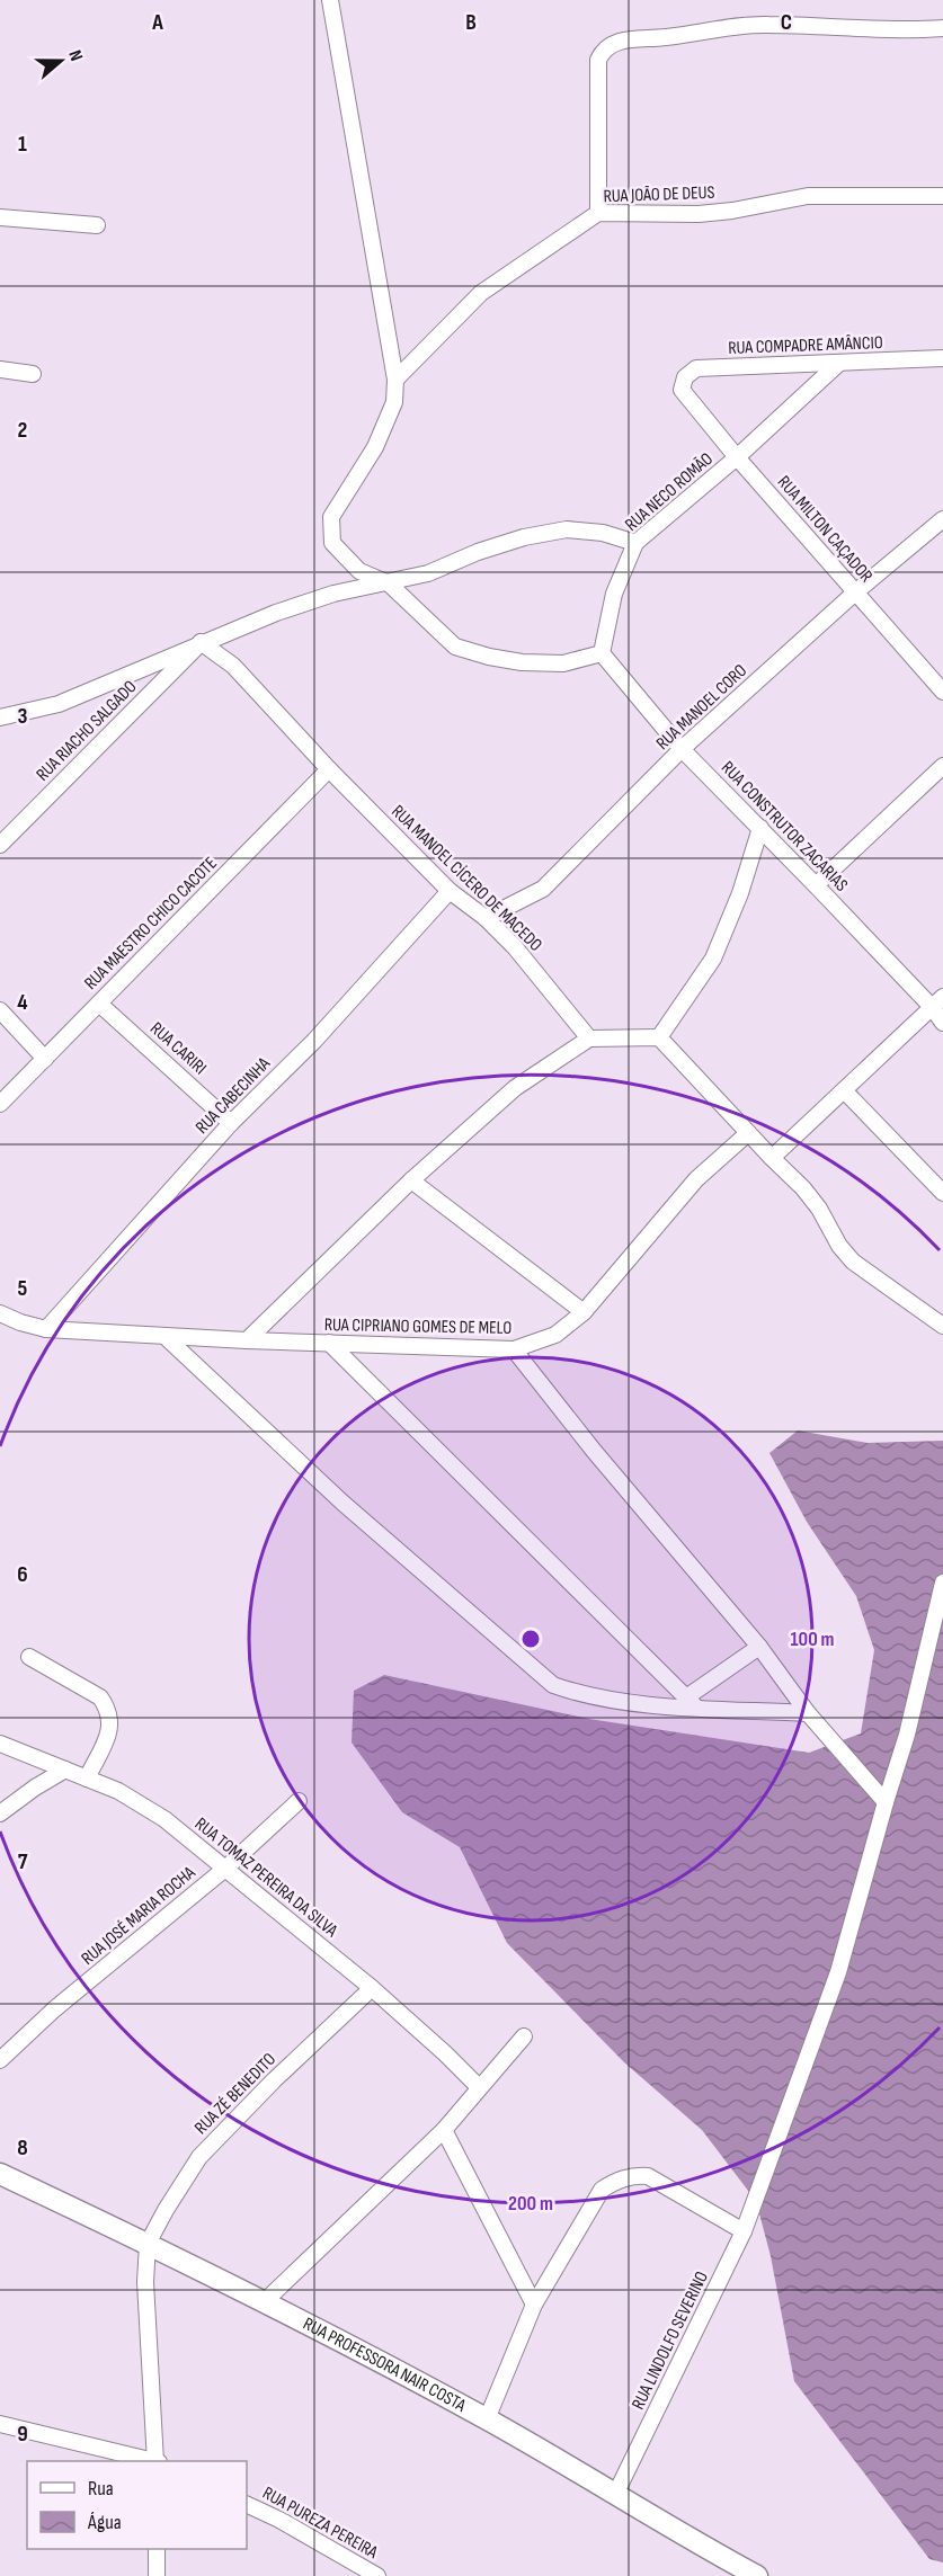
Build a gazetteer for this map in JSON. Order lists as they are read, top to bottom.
{
  "streets": {
    "main road": ["RUA PROFESSORA NAIR COSTA"],
    "street": [
      "RUA JOÃO DE DEUS",
      "RUA COMPADRE AMÂNCIO",
      "RUA NECO ROMÃO",
      "RUA MILTON CAÇADOR",
      "RUA MANOEL CORO",
      "RUA RIACHO SALGADO",
      "RUA CONSTRUTOR ZACARIAS",
      "RUA MANOEL CÍCERO DE MACEDO",
      "RUA MAESTRO CHICO CACOTE",
      "RUA CARIRI",
      "RUA CABECINHA",
      "RUA CIPRIANO GOMES DE MELO",
      "RUA TOMAZ PEREIRA DA SILVA",
      "RUA JOSÉ MARIA ROCHA",
      "RUA ZÉ BENEDITO",
      "RUA LINDOLFO SEVERINO",
      "RUA PUREZA PEREIRA"
    ]
  },
  "crossings": [
    ["RUA COMPADRE AMÂNCIO", "RUA NECO ROMÃO"],
    ["RUA COMPADRE AMÂNCIO", "RUA MILTON CAÇADOR"],
    ["RUA NECO ROMÃO", "RUA MILTON CAÇADOR"],
    ["RUA NECO ROMÃO", "RUA CONSTRUTOR ZACARIAS"],
    ["RUA MILTON CAÇADOR", "RUA MANOEL CORO"],
    ["RUA MANOEL CORO", "RUA CONSTRUTOR ZACARIAS"],
    ["RUA MANOEL CORO", "RUA MANOEL CÍCERO DE MACEDO"],
    ["RUA RIACHO SALGADO", "RUA MANOEL CÍCERO DE MACEDO"],
    ["RUA MANOEL CÍCERO DE MACEDO", "RUA MAESTRO CHICO CACOTE"],
    ["RUA MANOEL CÍCERO DE MACEDO", "RUA CABECINHA"],
    ["RUA MAESTRO CHICO CACOTE", "RUA CARIRI"],
    ["RUA CARIRI", "RUA CABECINHA"],
    ["RUA CABECINHA", "RUA CIPRIANO GOMES DE MELO"],
    ["RUA TOMAZ PEREIRA DA SILVA", "RUA JOSÉ MARIA ROCHA"],
    ["RUA TOMAZ PEREIRA DA SILVA", "RUA ZÉ BENEDITO"],
    ["RUA ZÉ BENEDITO", "RUA PROFESSORA NAIR COSTA"],
    ["RUA LINDOLFO SEVERINO", "RUA PROFESSORA NAIR COSTA"]
  ],
  "legend": ["Rua", "Água"],
  "north": "right",
  "grid": {
    "columns": ["A", "B", "C"],
    "rows": [
      "1",
      "2",
      "3",
      "4",
      "5",
      "6",
      "7",
      "8",
      "9"
    ]
  },
  "rings": ["100 m", "200 m"]
}
